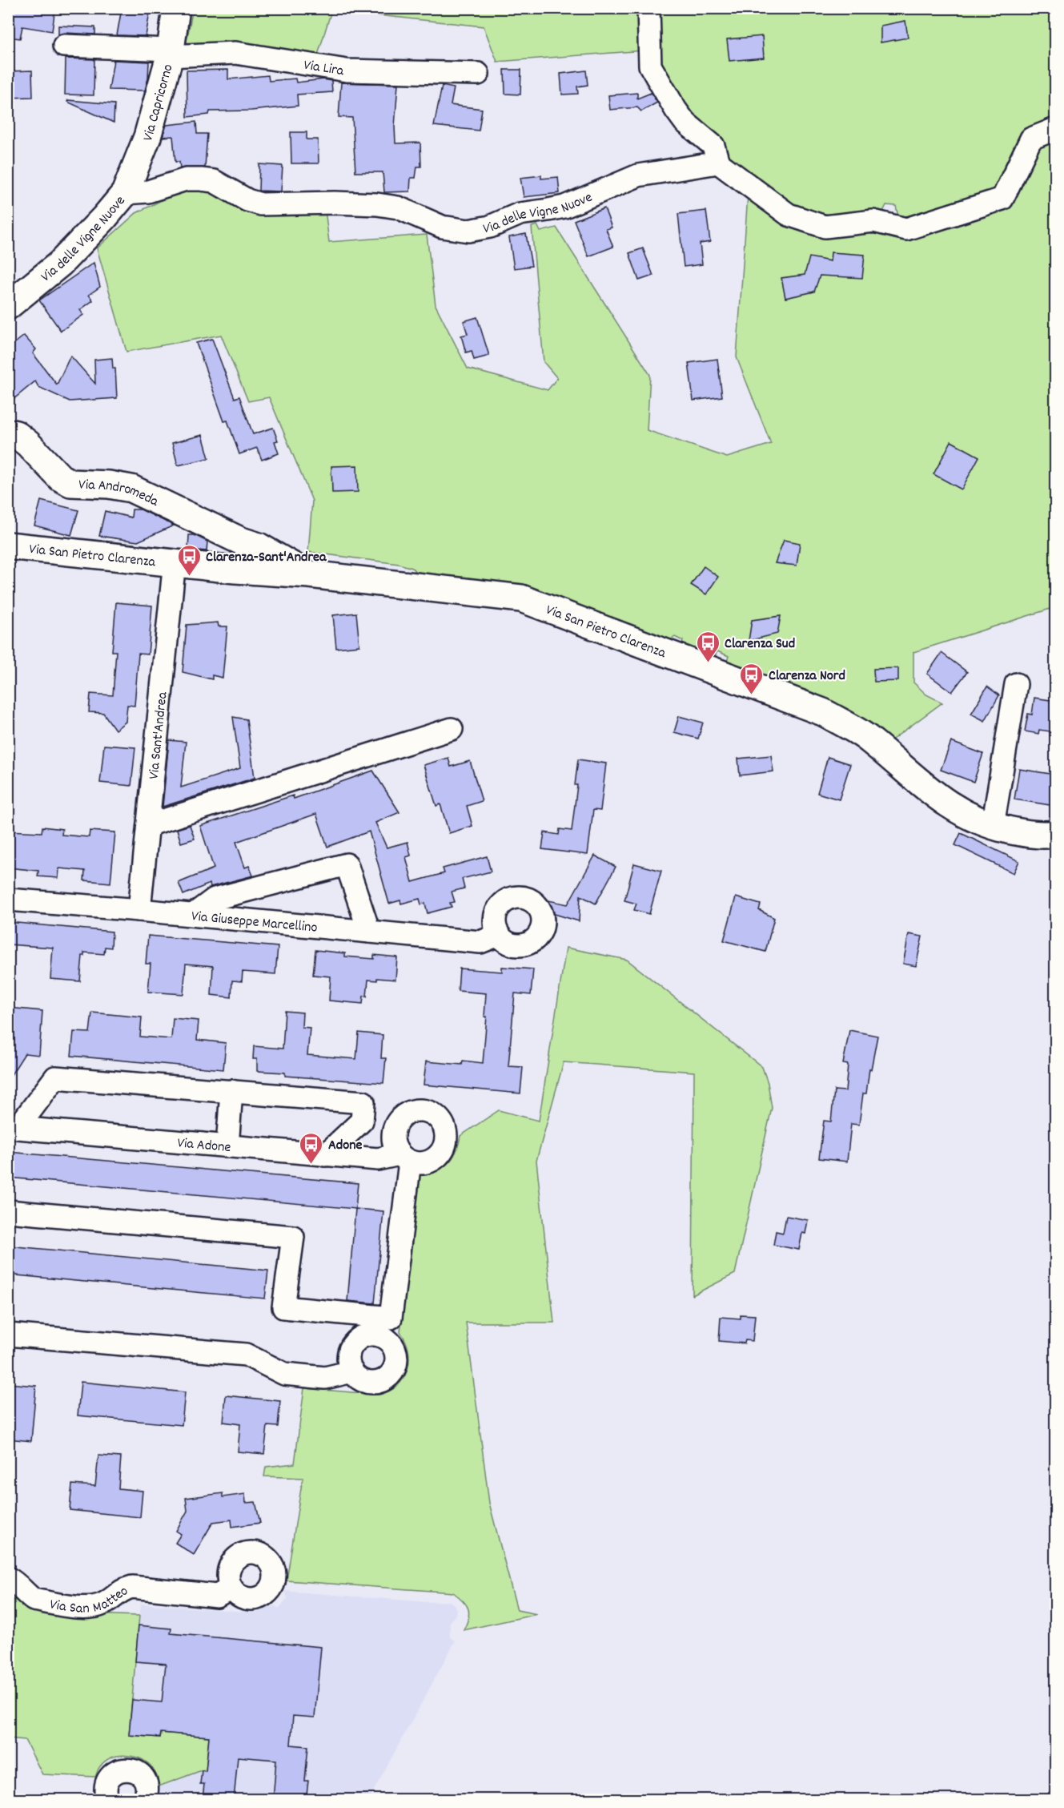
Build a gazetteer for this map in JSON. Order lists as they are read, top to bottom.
{
  "streets": {
    "main road": [
      "Via Capricorno",
      "Via delle Vigne Nuove",
      "Via Andromeda",
      "Via San Pietro Clarenza"
    ],
    "street": [
      "Via Lira",
      "Via Sant'Andrea",
      "Via Giuseppe Marcellino",
      "Via Adone",
      "Via San Matteo"
    ]
  },
  "crossings": [
    ["Via Lira", "Via Capricorno"],
    ["Via Capricorno", "Via delle Vigne Nuove"],
    ["Via Andromeda", "Via San Pietro Clarenza"],
    ["Via San Pietro Clarenza", "Via Sant'Andrea"],
    ["Via Sant'Andrea", "Via Giuseppe Marcellino"]
  ],
  "places": {
    "bus stop": [
      "Clarenza-Sant'Andrea",
      "Clarenza Sud",
      "Clarenza Nord",
      "Adone"
    ]
  }
}
